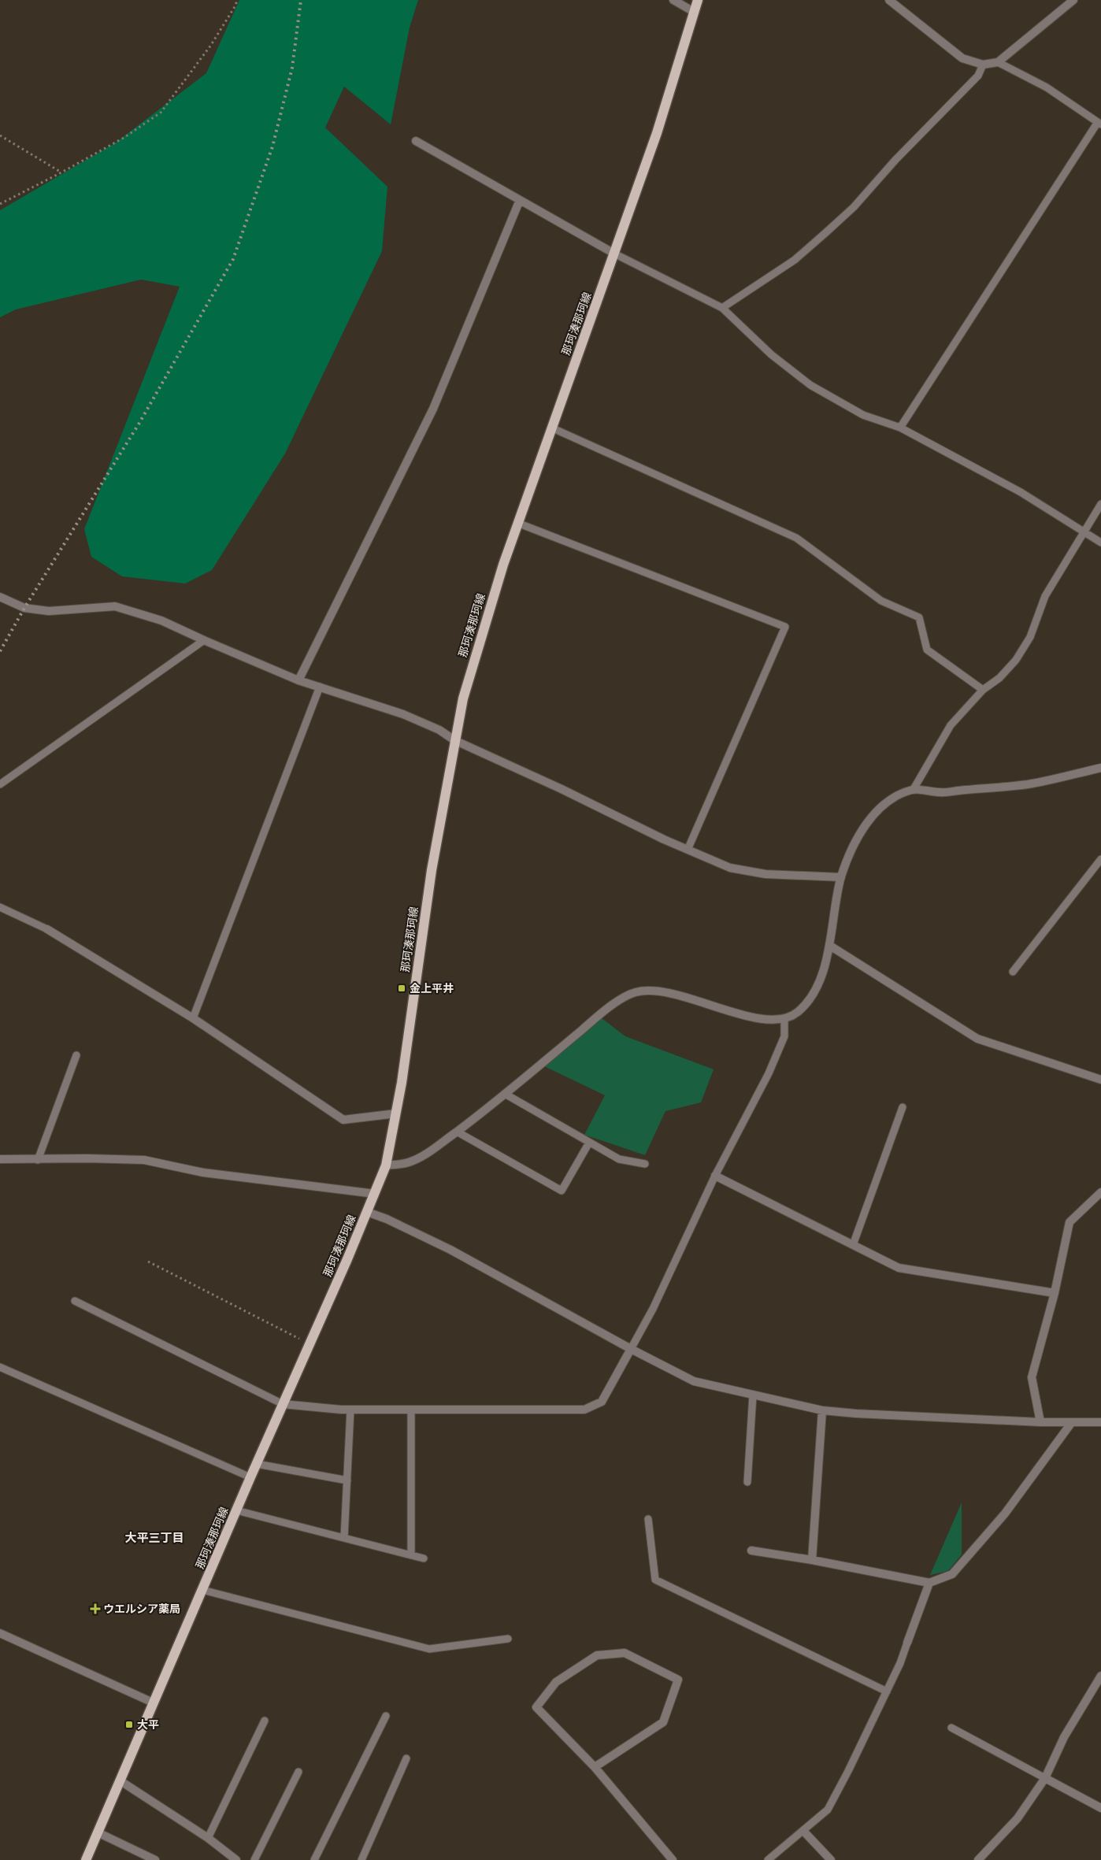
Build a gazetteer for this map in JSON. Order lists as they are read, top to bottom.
{
  "streets": {
    "main road": ["那珂湊那珂線"]
  },
  "districts": ["大平三丁目"],
  "places": {
    "transit": ["金上平井", "大平"],
    "health": ["ウエルシア薬局"]
  }
}
